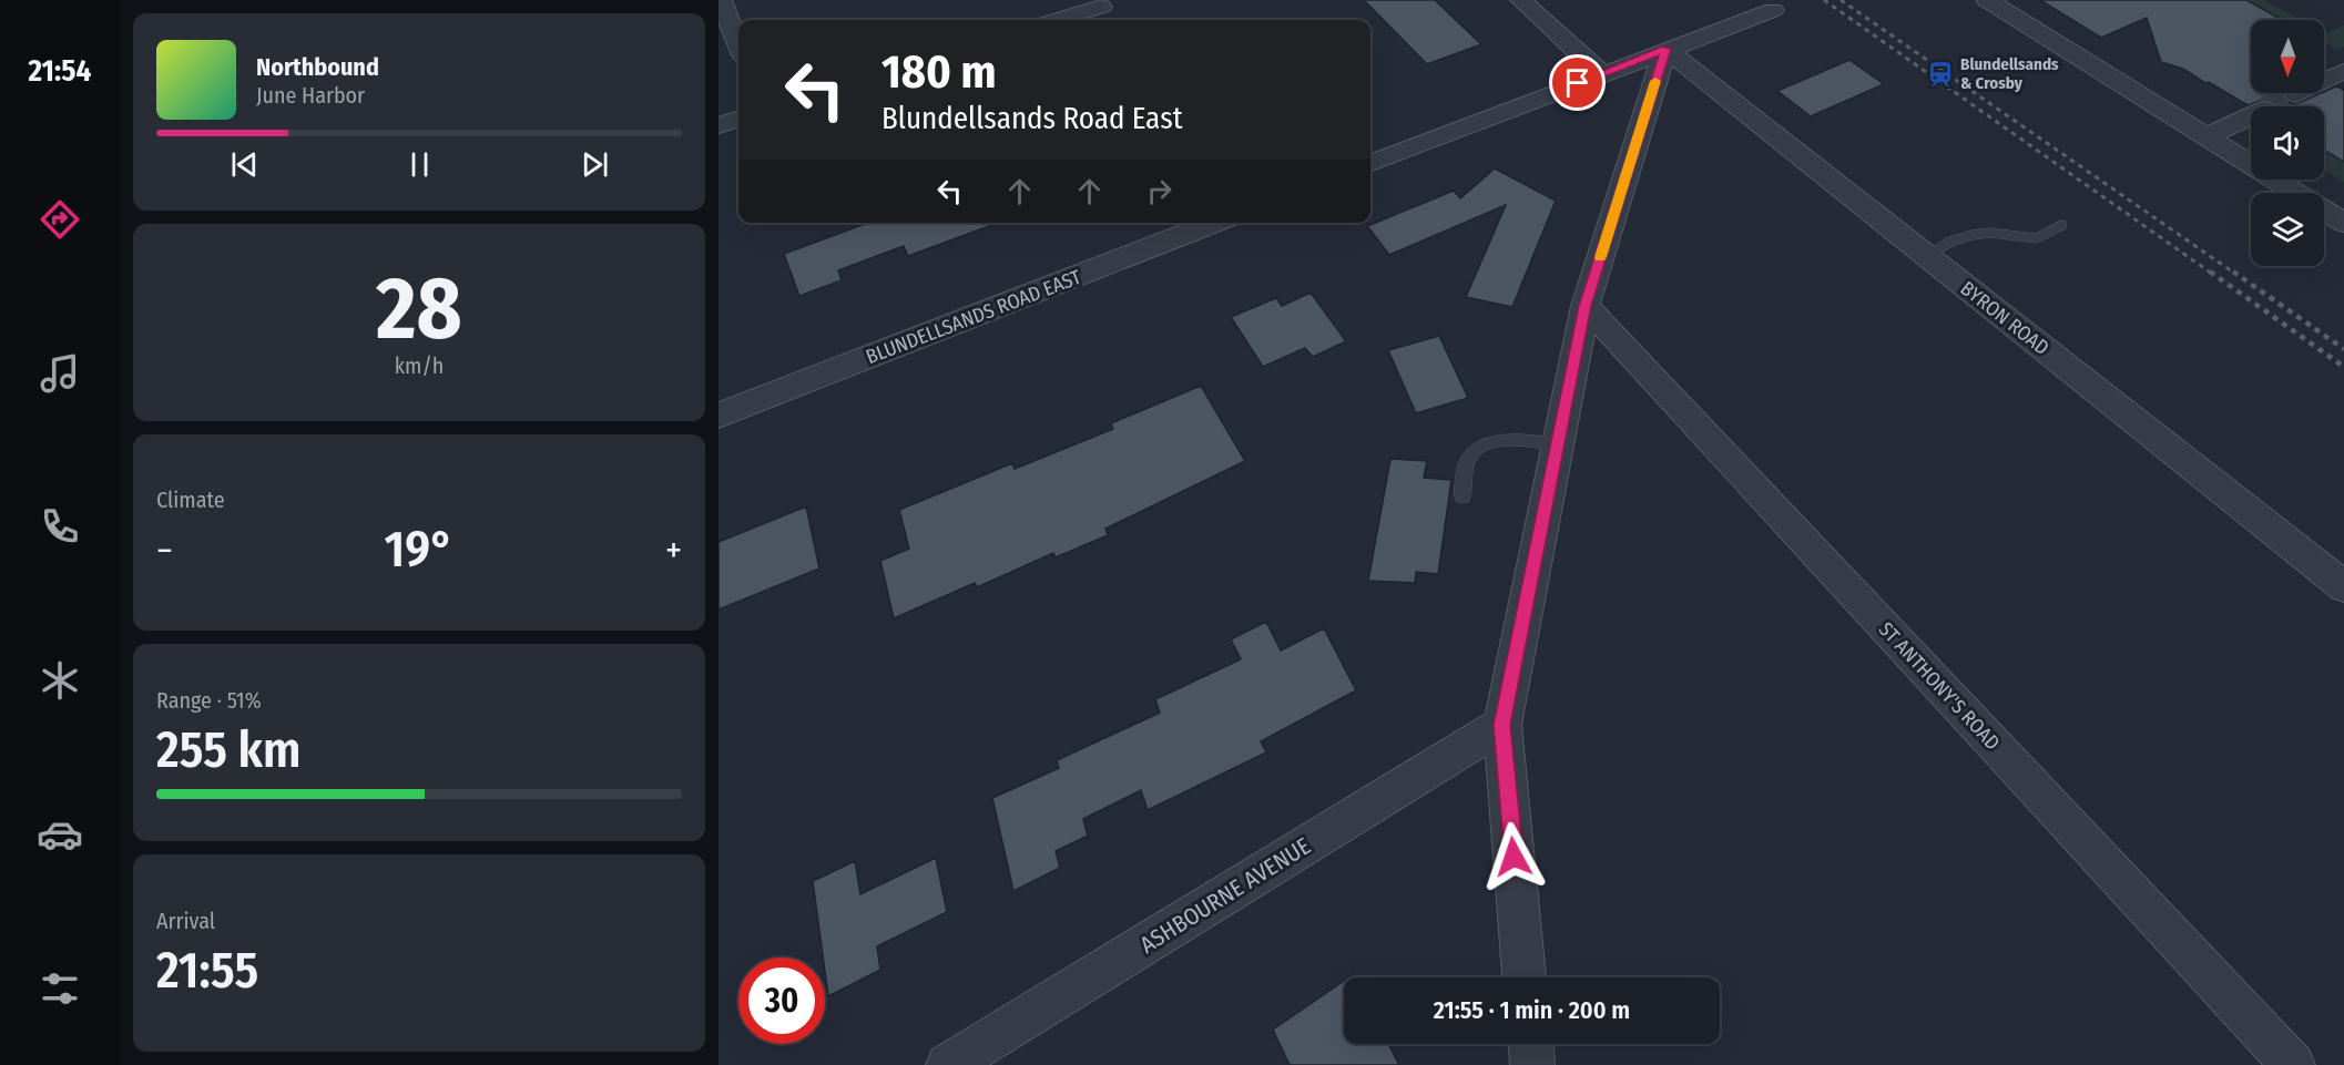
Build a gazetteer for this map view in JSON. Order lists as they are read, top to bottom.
{
  "streets": {
    "street": [
      "BLUNDELLSANDS ROAD EAST",
      "BYRON ROAD",
      "ST ANTHONY'S ROAD",
      "ASHBOURNE AVENUE"
    ]
  },
  "places": {
    "station": ["Blundellsands & Crosby"]
  },
  "north": "bottom",
  "page": {
    "tabs": "21:54",
    "turn": ["180 m", "Blundellsands Road East"],
    "song": ["Northbound", "June Harbor"],
    "tile": [
      ["28", "km/h"],
      "Climate",
      ["Range · 51%", "255 km"],
      ["Arrival", "21:55"]
    ],
    "heat": ["−", "19°", "+"],
    "limit": "30",
    "trip": "21:55 · 1 min · 200 m"
  }
}
